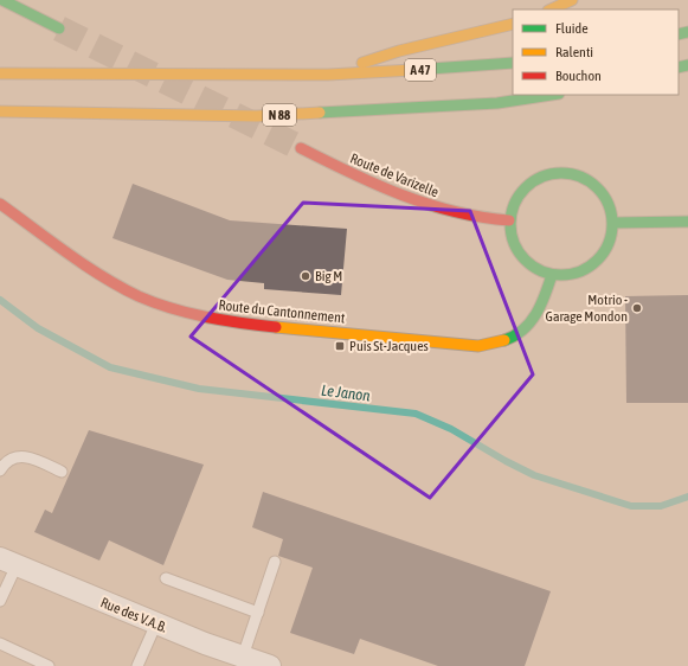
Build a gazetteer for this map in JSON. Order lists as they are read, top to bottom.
{
  "streets": {
    "main road": [
      "A 47",
      "N 88",
      "Route de Varizelle",
      "Route du Cantonnement"
    ],
    "street": ["Rue des V.A.B."]
  },
  "crossings": [
    ["Route de Varizelle", "Route du Cantonnement"]
  ],
  "water": ["Le Janon"],
  "places": {
    "other": ["Big M", "Motrio - Garage Mondon"],
    "transit": ["Puis St-Jacques"]
  },
  "legend": ["Fluide", "Ralenti", "Bouchon"]
}
